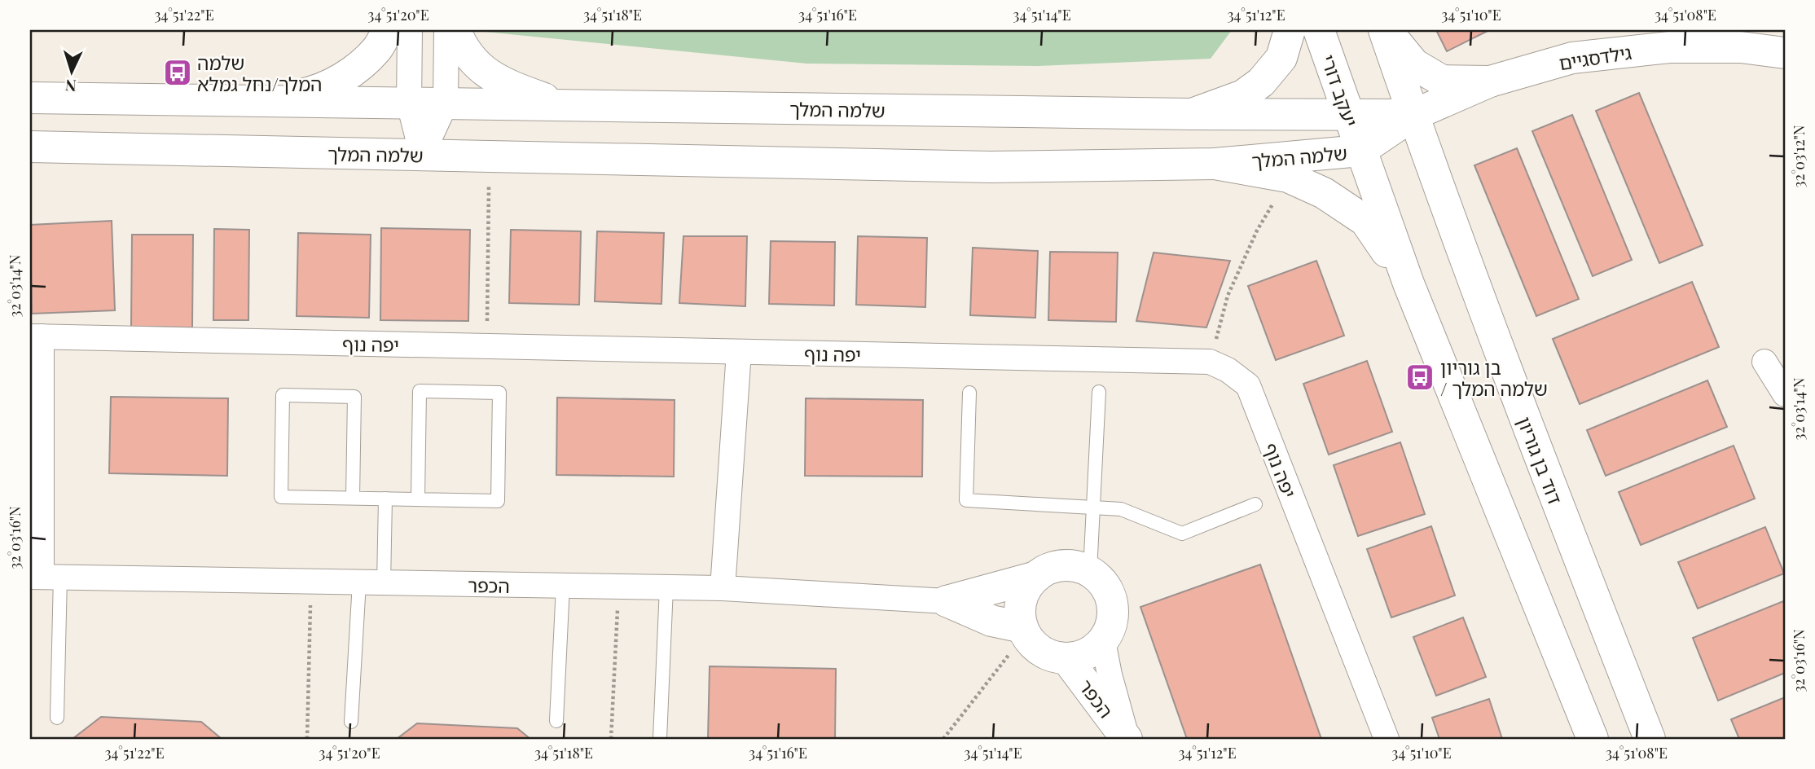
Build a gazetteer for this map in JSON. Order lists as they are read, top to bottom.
{
  "streets": {
    "street": [
      "גילדסגיים",
      "יעקב דורי",
      "שלמה המלך",
      "יפה נוף",
      "דוד בן גוריון",
      "הכפר"
    ]
  },
  "crossings": [
    ["גילדסגיים", "שלמה המלך"],
    ["גילדסגיים", "דוד בן גוריון"],
    ["יעקב דורי", "שלמה המלך"],
    ["שלמה המלך", "דוד בן גוריון"]
  ],
  "places": {
    "bus stop": ["שלמה המלך/נחל גמלא", "בן גוריון / שלמה המלך"]
  },
  "north": "bottom",
  "coordinates": [
    "34°51'22\"E",
    "34°51'20\"E",
    "34°51'18\"E",
    "34°51'16\"E",
    "34°51'14\"E",
    "34°51'12\"E",
    "34°51'10\"E",
    "34°51'08\"E",
    "32°03'12\"N",
    "32°03'14\"N",
    "32°03'16\"N"
  ]
}
